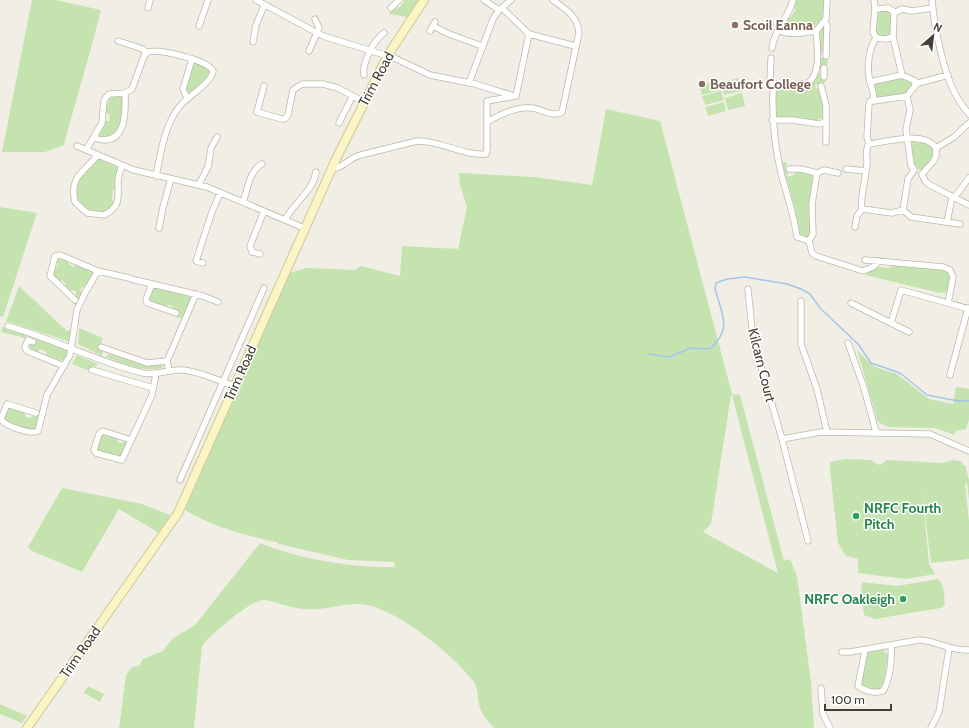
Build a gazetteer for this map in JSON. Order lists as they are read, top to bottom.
{
  "streets": {
    "main road": ["Trim Road"],
    "street": ["Kilcarn Court"]
  },
  "places": [
    "Scoil Eanna",
    "Beaufort College",
    "NRFC Fourth Pitch",
    "NRFC Oakleigh"
  ],
  "scale_bar": "100 m",
  "north": "top right"
}
